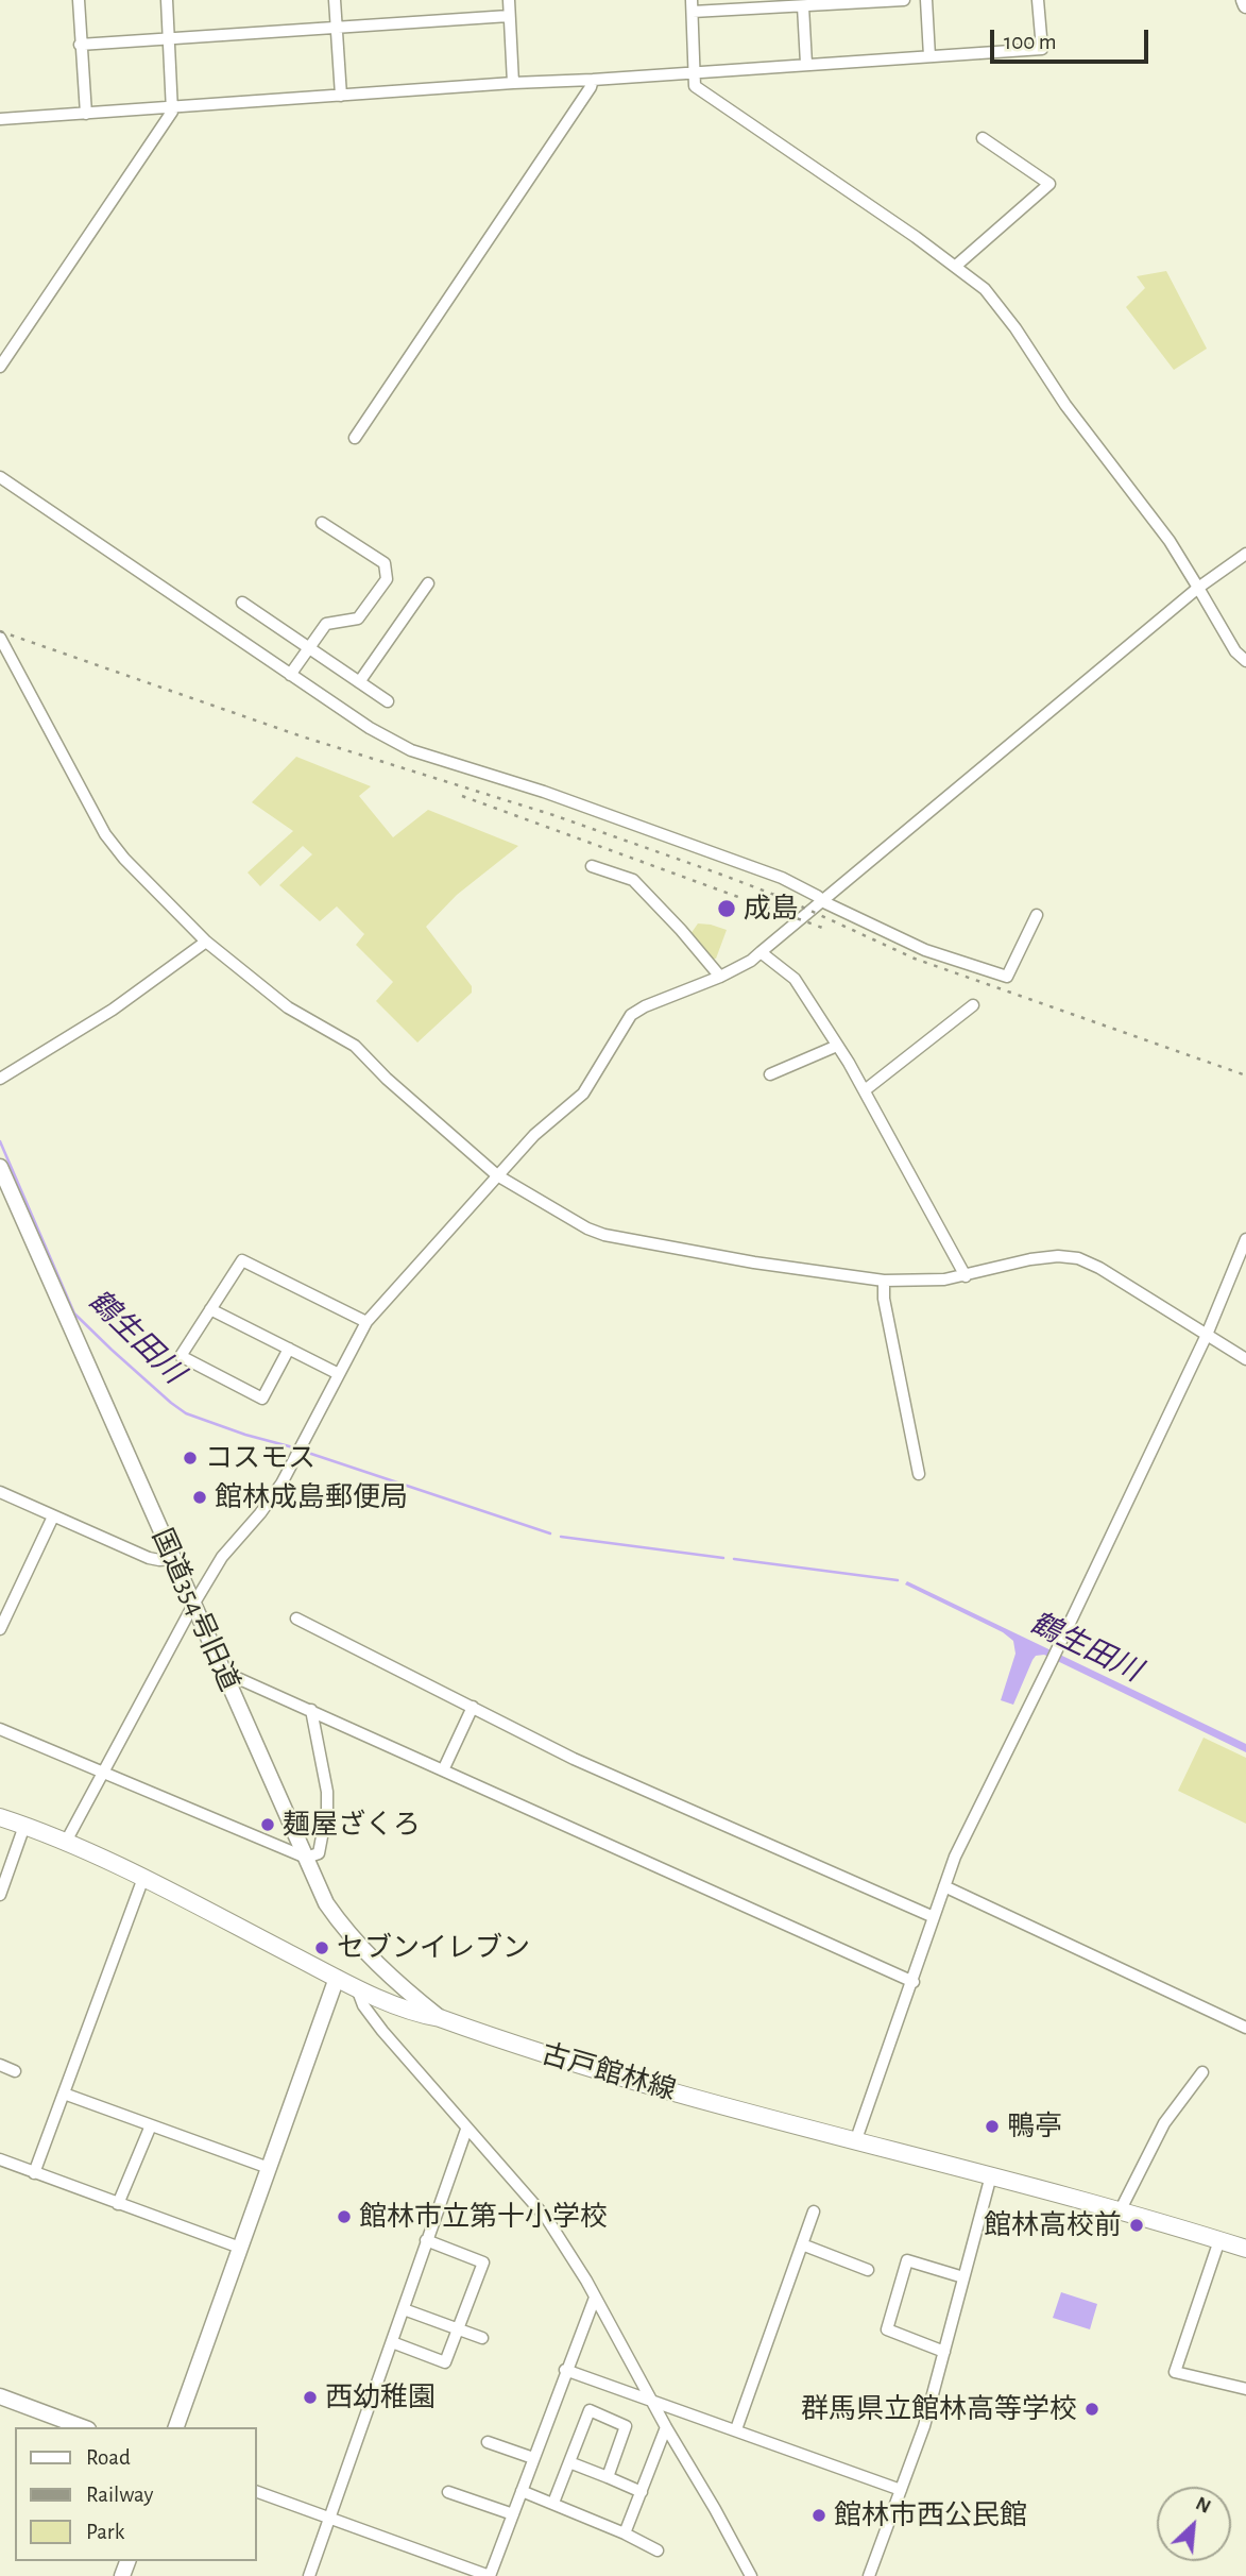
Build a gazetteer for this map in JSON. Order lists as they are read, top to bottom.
{
  "streets": {
    "main road": ["古戸館林線"],
    "street": ["国道354号旧道"]
  },
  "crossings": [
    ["国道354号旧道", "古戸館林線"]
  ],
  "water": ["鶴生田川"],
  "places": [
    "成島",
    "コスモス",
    "館林成島郵便局",
    "麺屋ざくろ",
    "セブンイレブン",
    "鴨亭",
    "館林市立第十小学校",
    "館林高校前",
    "西幼稚園",
    "群馬県立館林高等学校",
    "館林市西公民館"
  ],
  "legend": ["Road", "Railway", "Park"],
  "scale_bar": "100 m",
  "north": "top right"
}
